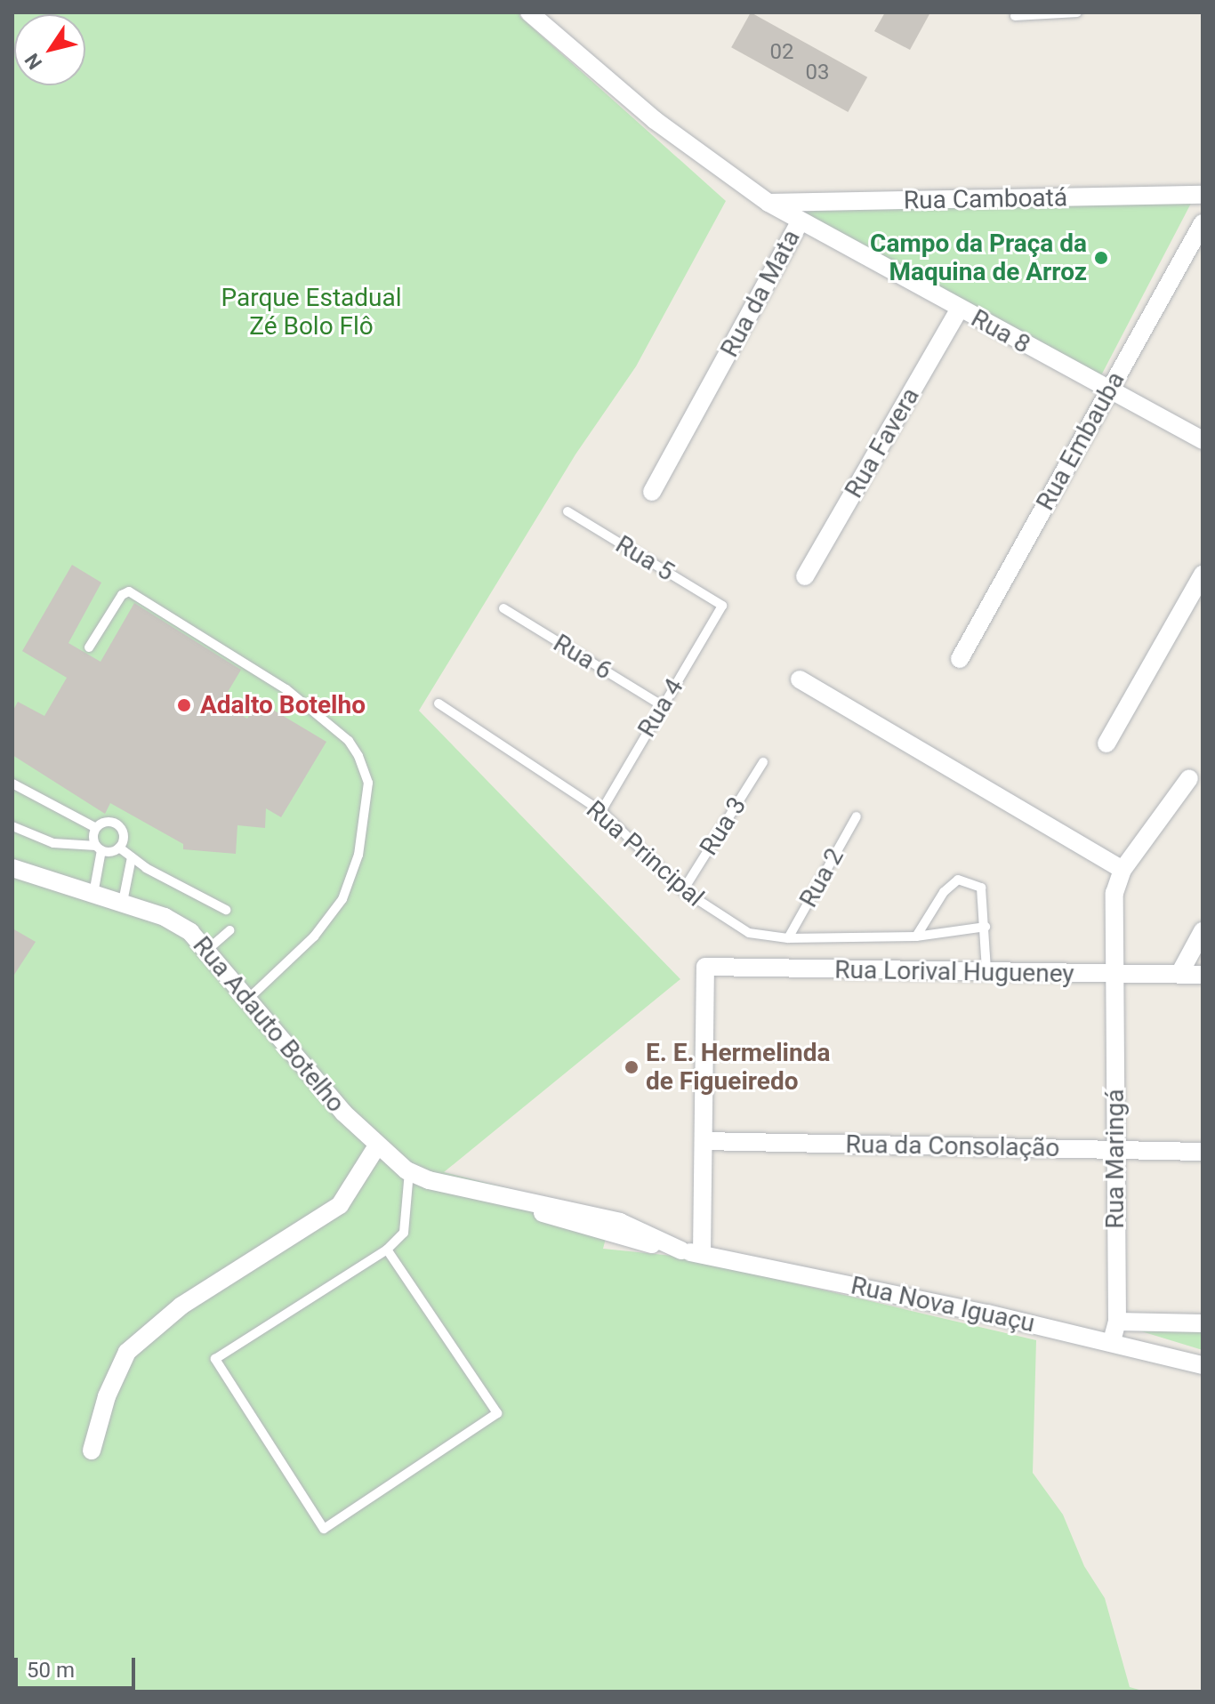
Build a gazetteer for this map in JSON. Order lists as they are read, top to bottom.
{
  "streets": {
    "street": [
      "Rua Camboatá",
      "Rua da Mata",
      "Rua 8",
      "Rua Embauba",
      "Rua Favera",
      "Rua Lorival Hugueney",
      "Rua Adauto Botelho",
      "Rua da Consolação",
      "Rua Maringá",
      "Rua Nova Iguaçu"
    ],
    "lane": [
      "Rua 5",
      "Rua 6",
      "Rua 4",
      "Rua 3",
      "Rua Principal",
      "Rua 2"
    ]
  },
  "crossings": [
    ["Rua Camboatá", "Rua da Mata"],
    ["Rua da Mata", "Rua 8"],
    ["Rua 8", "Rua Embauba"],
    ["Rua 8", "Rua Favera"],
    ["Rua 5", "Rua 4"],
    ["Rua 6", "Rua 4"],
    ["Rua 4", "Rua Principal"],
    ["Rua 3", "Rua Principal"],
    ["Rua Principal", "Rua 2"],
    ["Rua Lorival Hugueney", "Rua da Consolação"],
    ["Rua Lorival Hugueney", "Rua Maringá"],
    ["Rua Adauto Botelho", "Rua Nova Iguaçu"],
    ["Rua da Consolação", "Rua Maringá"],
    ["Rua Maringá", "Rua Nova Iguaçu"]
  ],
  "parks": ["Parque Estadual Zé Bolo Flô"],
  "places": ["Campo da Praça da Maquina de Arroz", "Adalto Botelho", "E. E. Hermelinda de Figueiredo"],
  "house_numbers": ["02", "03"],
  "scale_bar": "50 m",
  "north": "bottom left"
}
